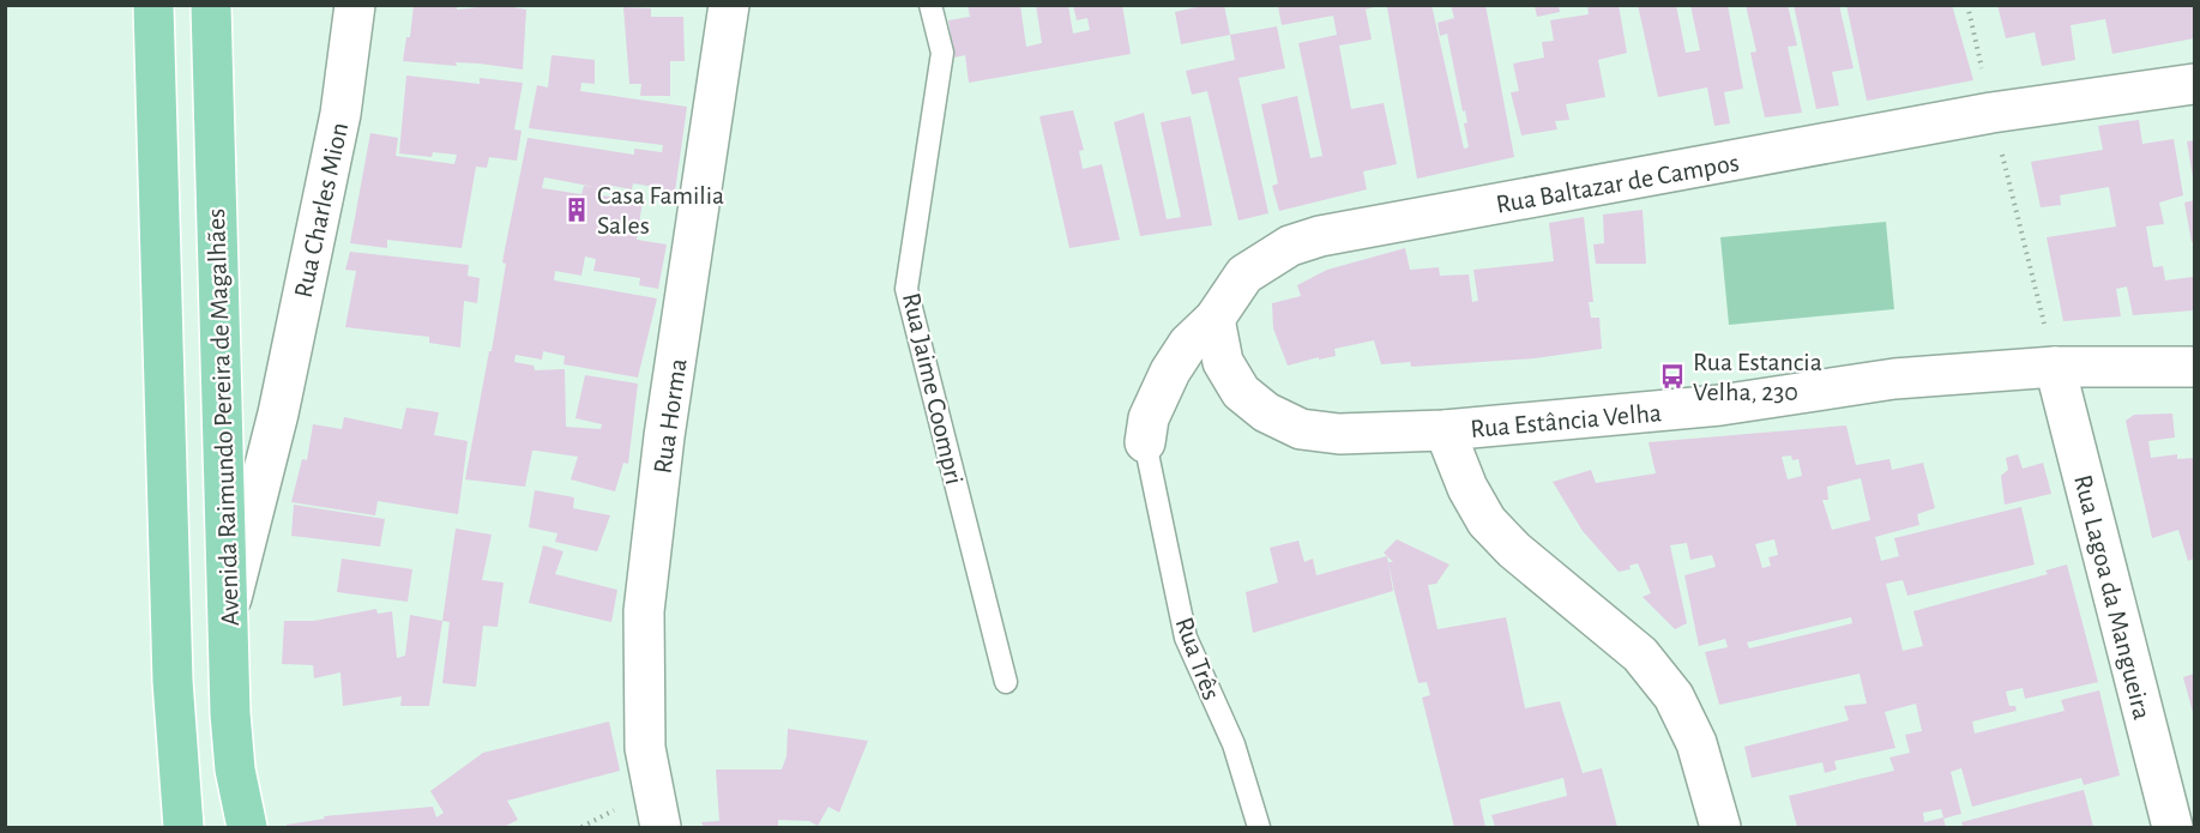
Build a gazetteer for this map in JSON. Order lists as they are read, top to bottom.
{
  "streets": {
    "main road": ["Avenida Raimundo Pereira de Magalhães"],
    "street": [
      "Rua Baltazar de Campos",
      "Rua Charles Mion",
      "Rua Horma",
      "Rua Estância Velha",
      "Rua Lagoa da Mangueira"
    ],
    "lane": ["Rua Jaime Coompri", "Rua Três"]
  },
  "crossings": [
    ["Rua Baltazar de Campos", "Rua Estância Velha"],
    ["Rua Baltazar de Campos", "Rua Três"],
    ["Rua Charles Mion", "Avenida Raimundo Pereira de Magalhães"],
    ["Rua Estância Velha", "Rua Lagoa da Mangueira"]
  ],
  "places": {
    "building": ["Casa Familia Sales"],
    "bus stop": ["Rua Estancia Velha, 230"]
  }
}
